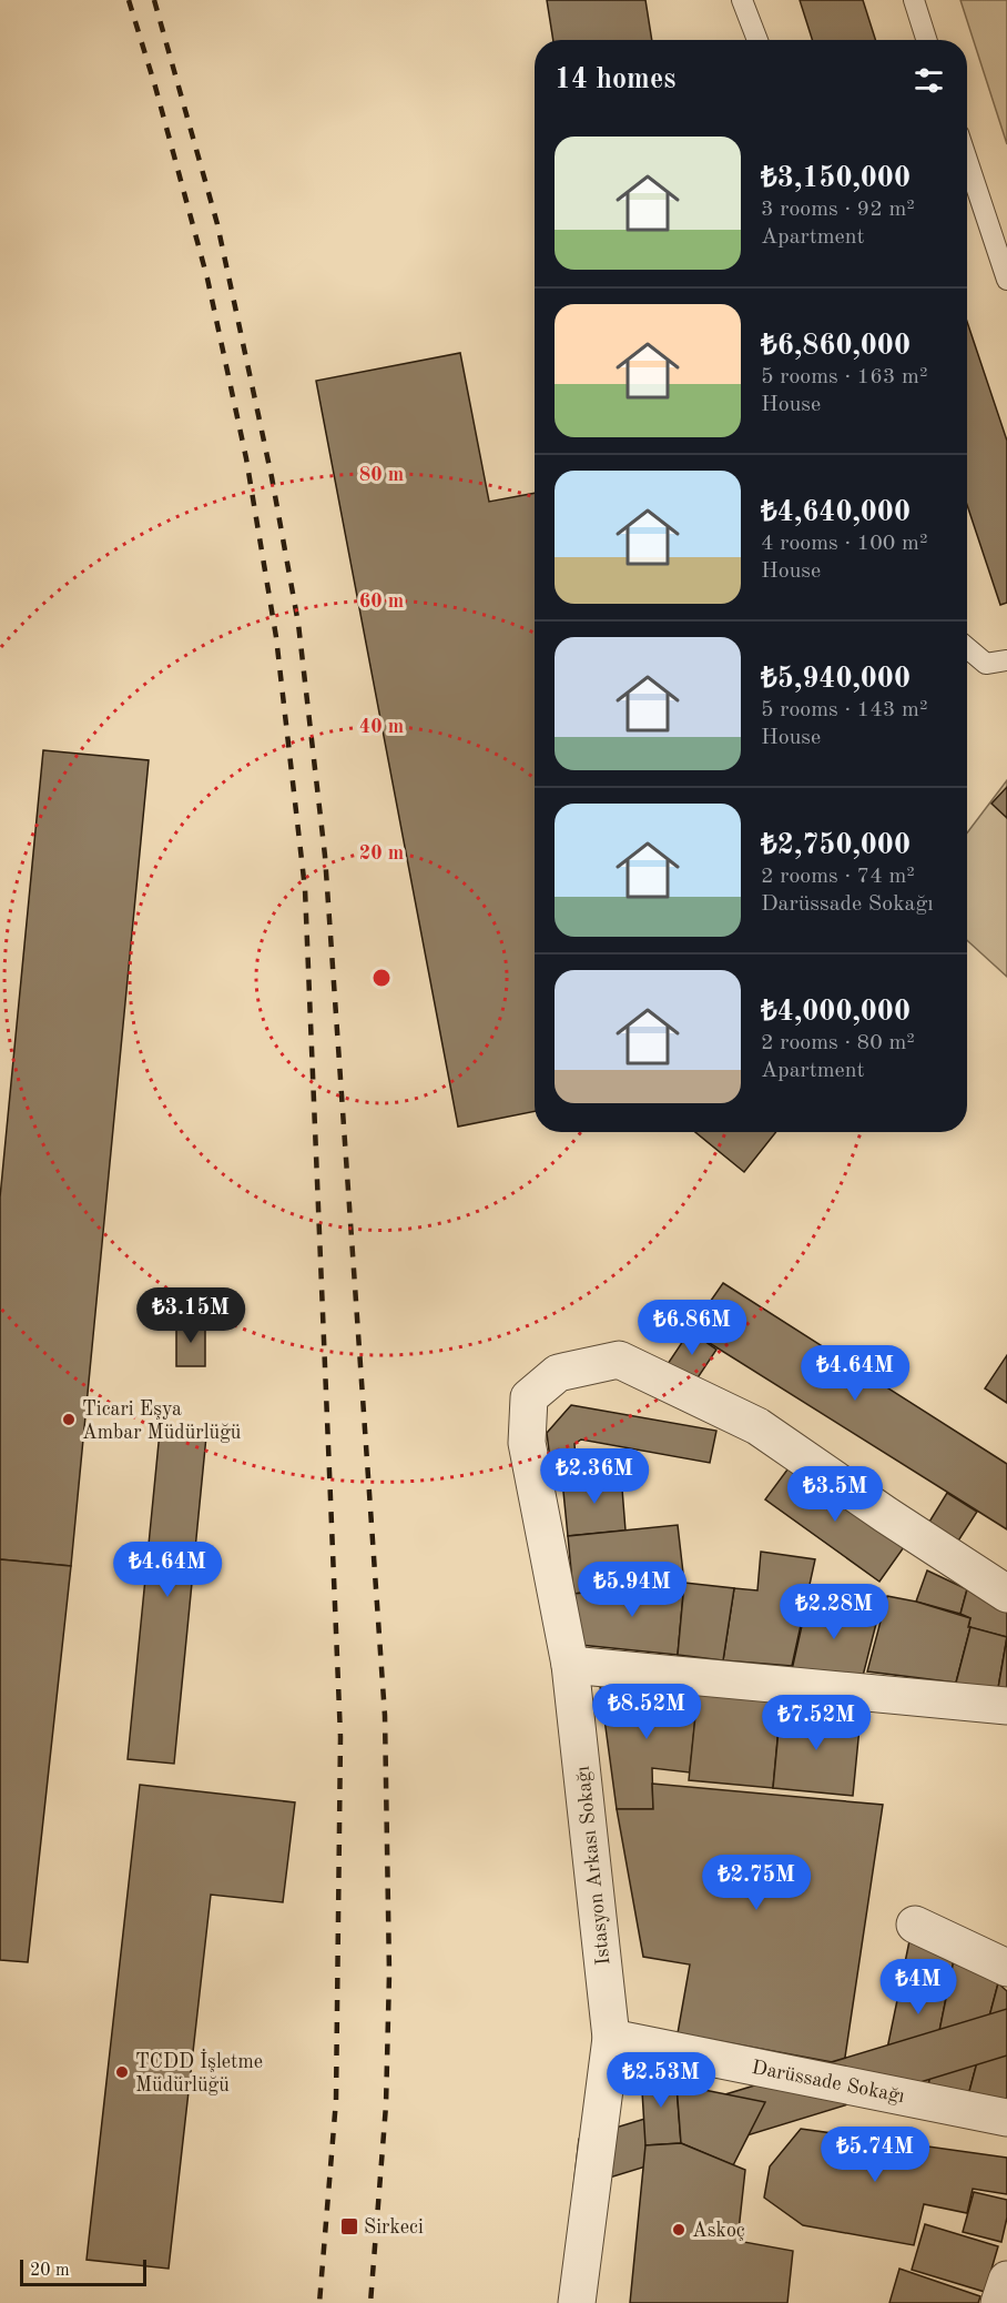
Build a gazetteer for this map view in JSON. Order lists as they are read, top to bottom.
{
  "streets": {
    "street": ["Istasyon Arkası Sokağı", "Darüssade Sokağı"]
  },
  "crossings": [
    ["Istasyon Arkası Sokağı", "Darüssade Sokağı"]
  ],
  "places": {
    "other": ["Ticari Eşya Ambar Müdürlüğü", "TCDD İşletme Müdürlüğü", "Askoç"],
    "transit": ["Sirkeci"]
  },
  "scale_bar": "20 m",
  "page": {
    "heading": "14 homes",
    "list": [
      {
        "name": "₺3,150,000",
        "note": "3 rooms · 92 m² · Apartment"
      },
      {
        "name": "₺6,860,000",
        "note": "5 rooms · 163 m² · House"
      },
      {
        "name": "₺4,640,000",
        "note": "4 rooms · 100 m² · House"
      },
      {
        "name": "₺5,940,000",
        "note": "5 rooms · 143 m² · House"
      },
      {
        "name": "₺2,750,000",
        "note": "2 rooms · 74 m² · Darüssade Sokağı"
      },
      {
        "name": "₺4,000,000",
        "note": "2 rooms · 80 m² · Apartment"
      }
    ],
    "price": [
      "₺3.15M",
      "₺6.86M",
      "₺4.64M",
      "₺2.36M",
      "₺3.5M",
      "₺4.64M",
      "₺5.94M",
      "₺2.28M",
      "₺8.52M",
      "₺7.52M",
      "₺2.75M",
      "₺4M",
      "₺2.53M",
      "₺5.74M"
    ],
    "scale": "20 m"
  },
  "rings": [
    "80 m",
    "60 m",
    "40 m",
    "20 m"
  ]
}
